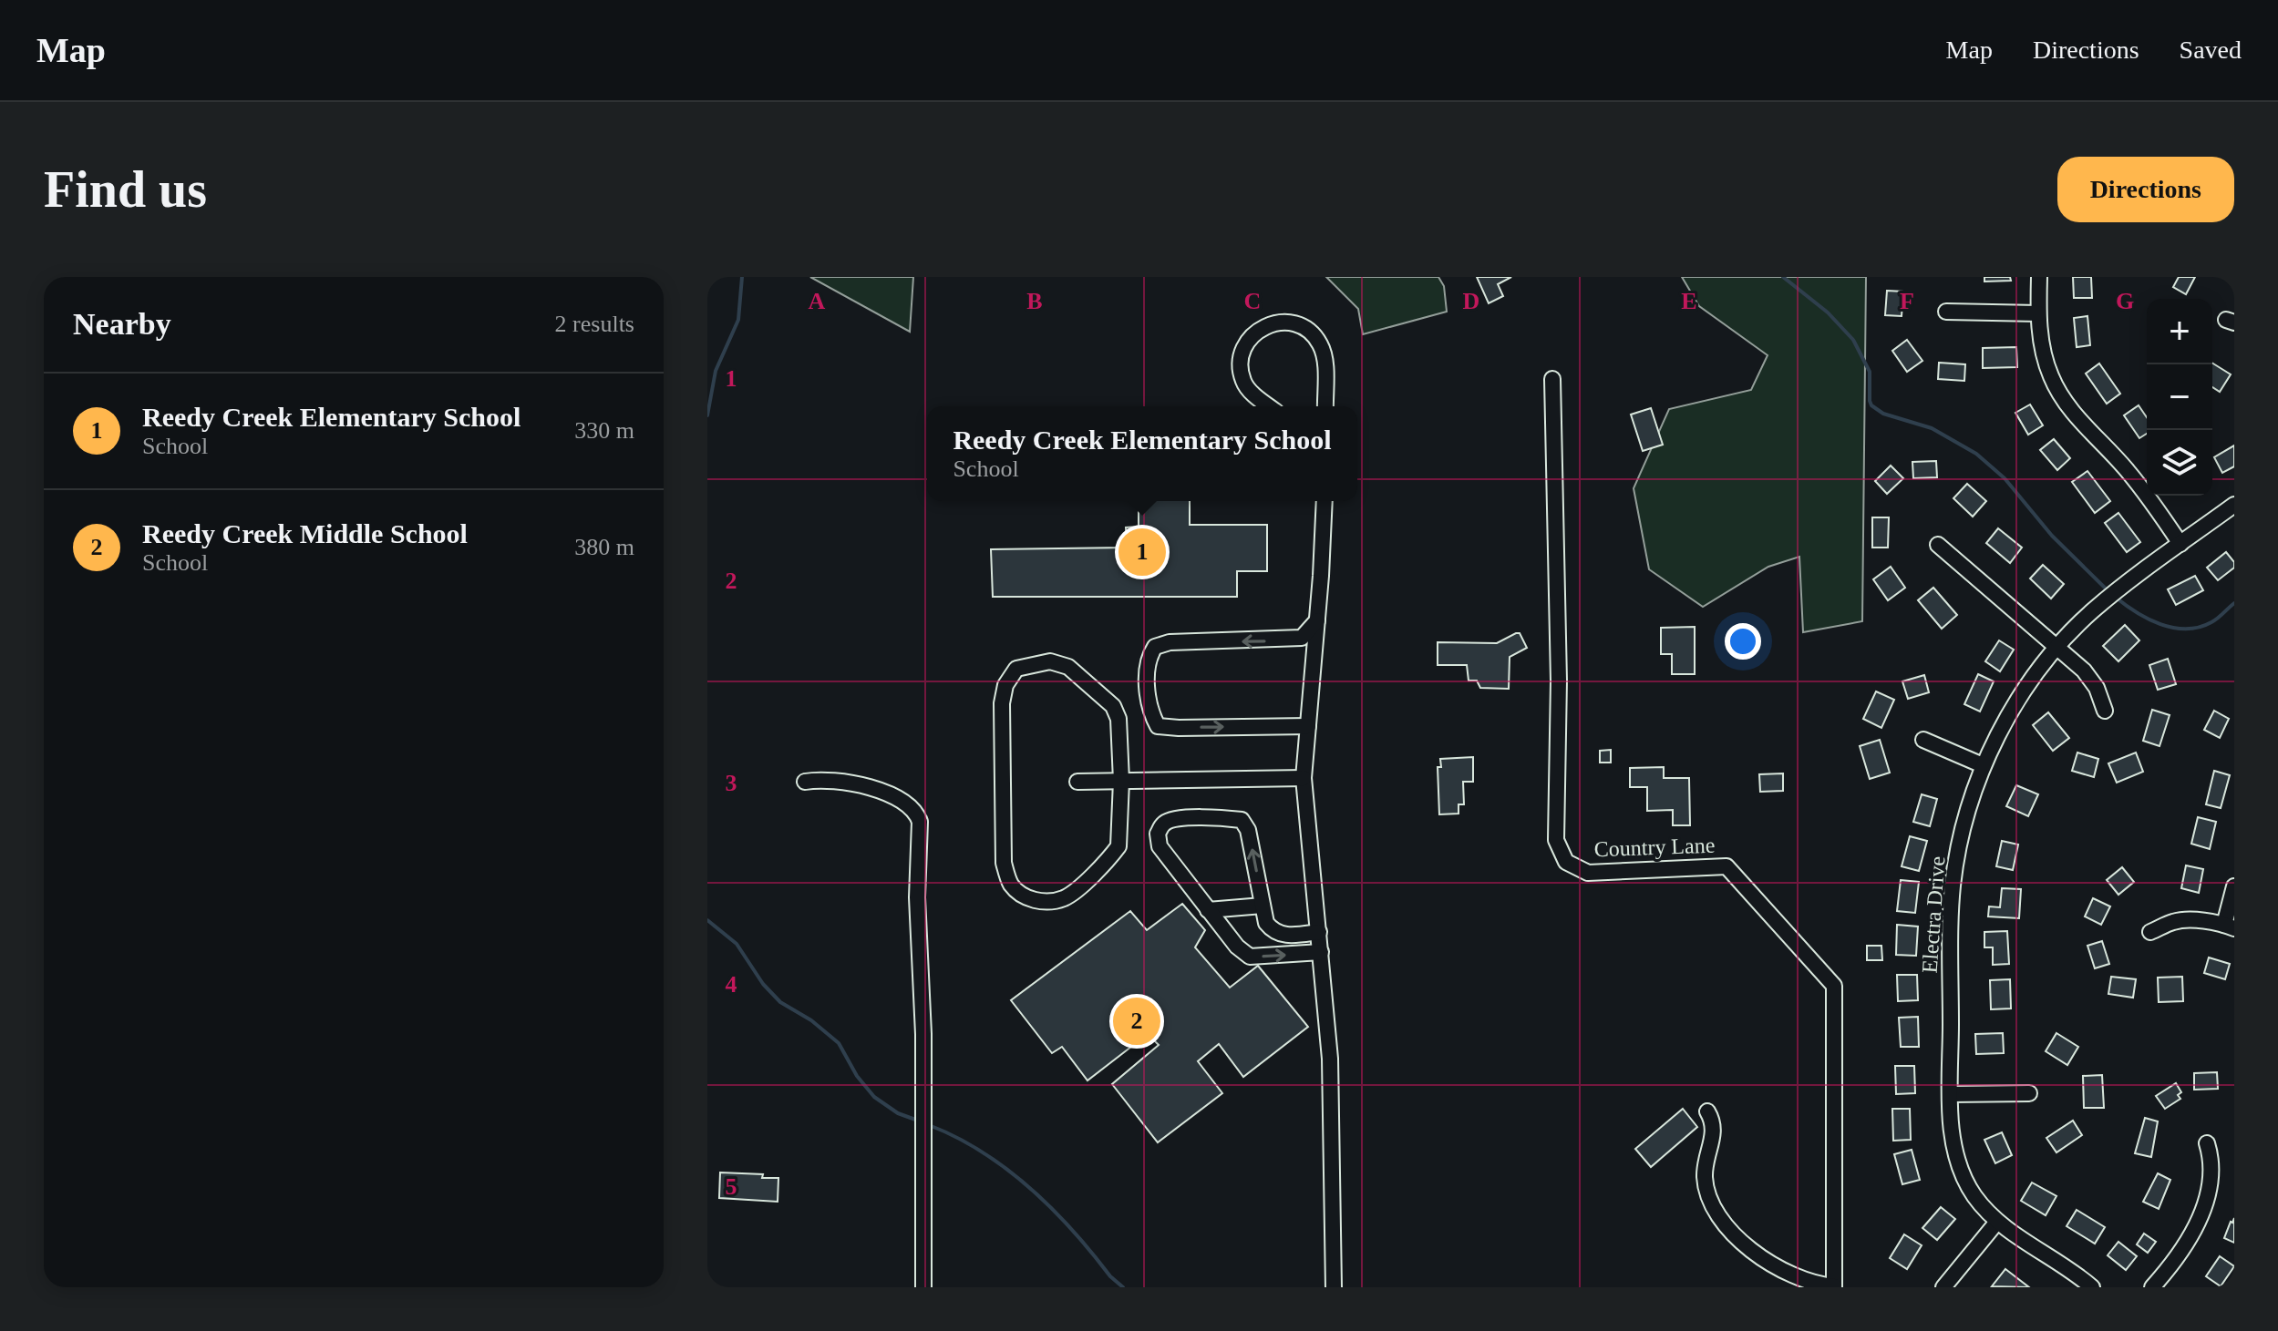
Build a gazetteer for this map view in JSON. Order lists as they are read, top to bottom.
{
  "streets": {
    "street": ["Country Lane", "Electra Drive"]
  },
  "page": {
    "header": "Map",
    "nav": ["Map", "Directions", "Saved"],
    "buttons": "Directions",
    "title": "Find us",
    "heading": ["Nearby", "2 results"],
    "map_buttons": ["+", "−"],
    "list": [
      {
        "mark": "1",
        "name": "Reedy Creek Elementary School",
        "note": "School",
        "value": "330 m"
      },
      {
        "mark": "2",
        "name": "Reedy Creek Middle School",
        "note": "School",
        "value": "380 m"
      }
    ],
    "popup": ["Reedy Creek Elementary School", "School"],
    "pins": ["1", "2"]
  },
  "grid": {
    "columns": [
      "A",
      "B",
      "C",
      "D",
      "E",
      "F",
      "G"
    ],
    "rows": [
      "1",
      "2",
      "3",
      "4",
      "5"
    ]
  }
}
